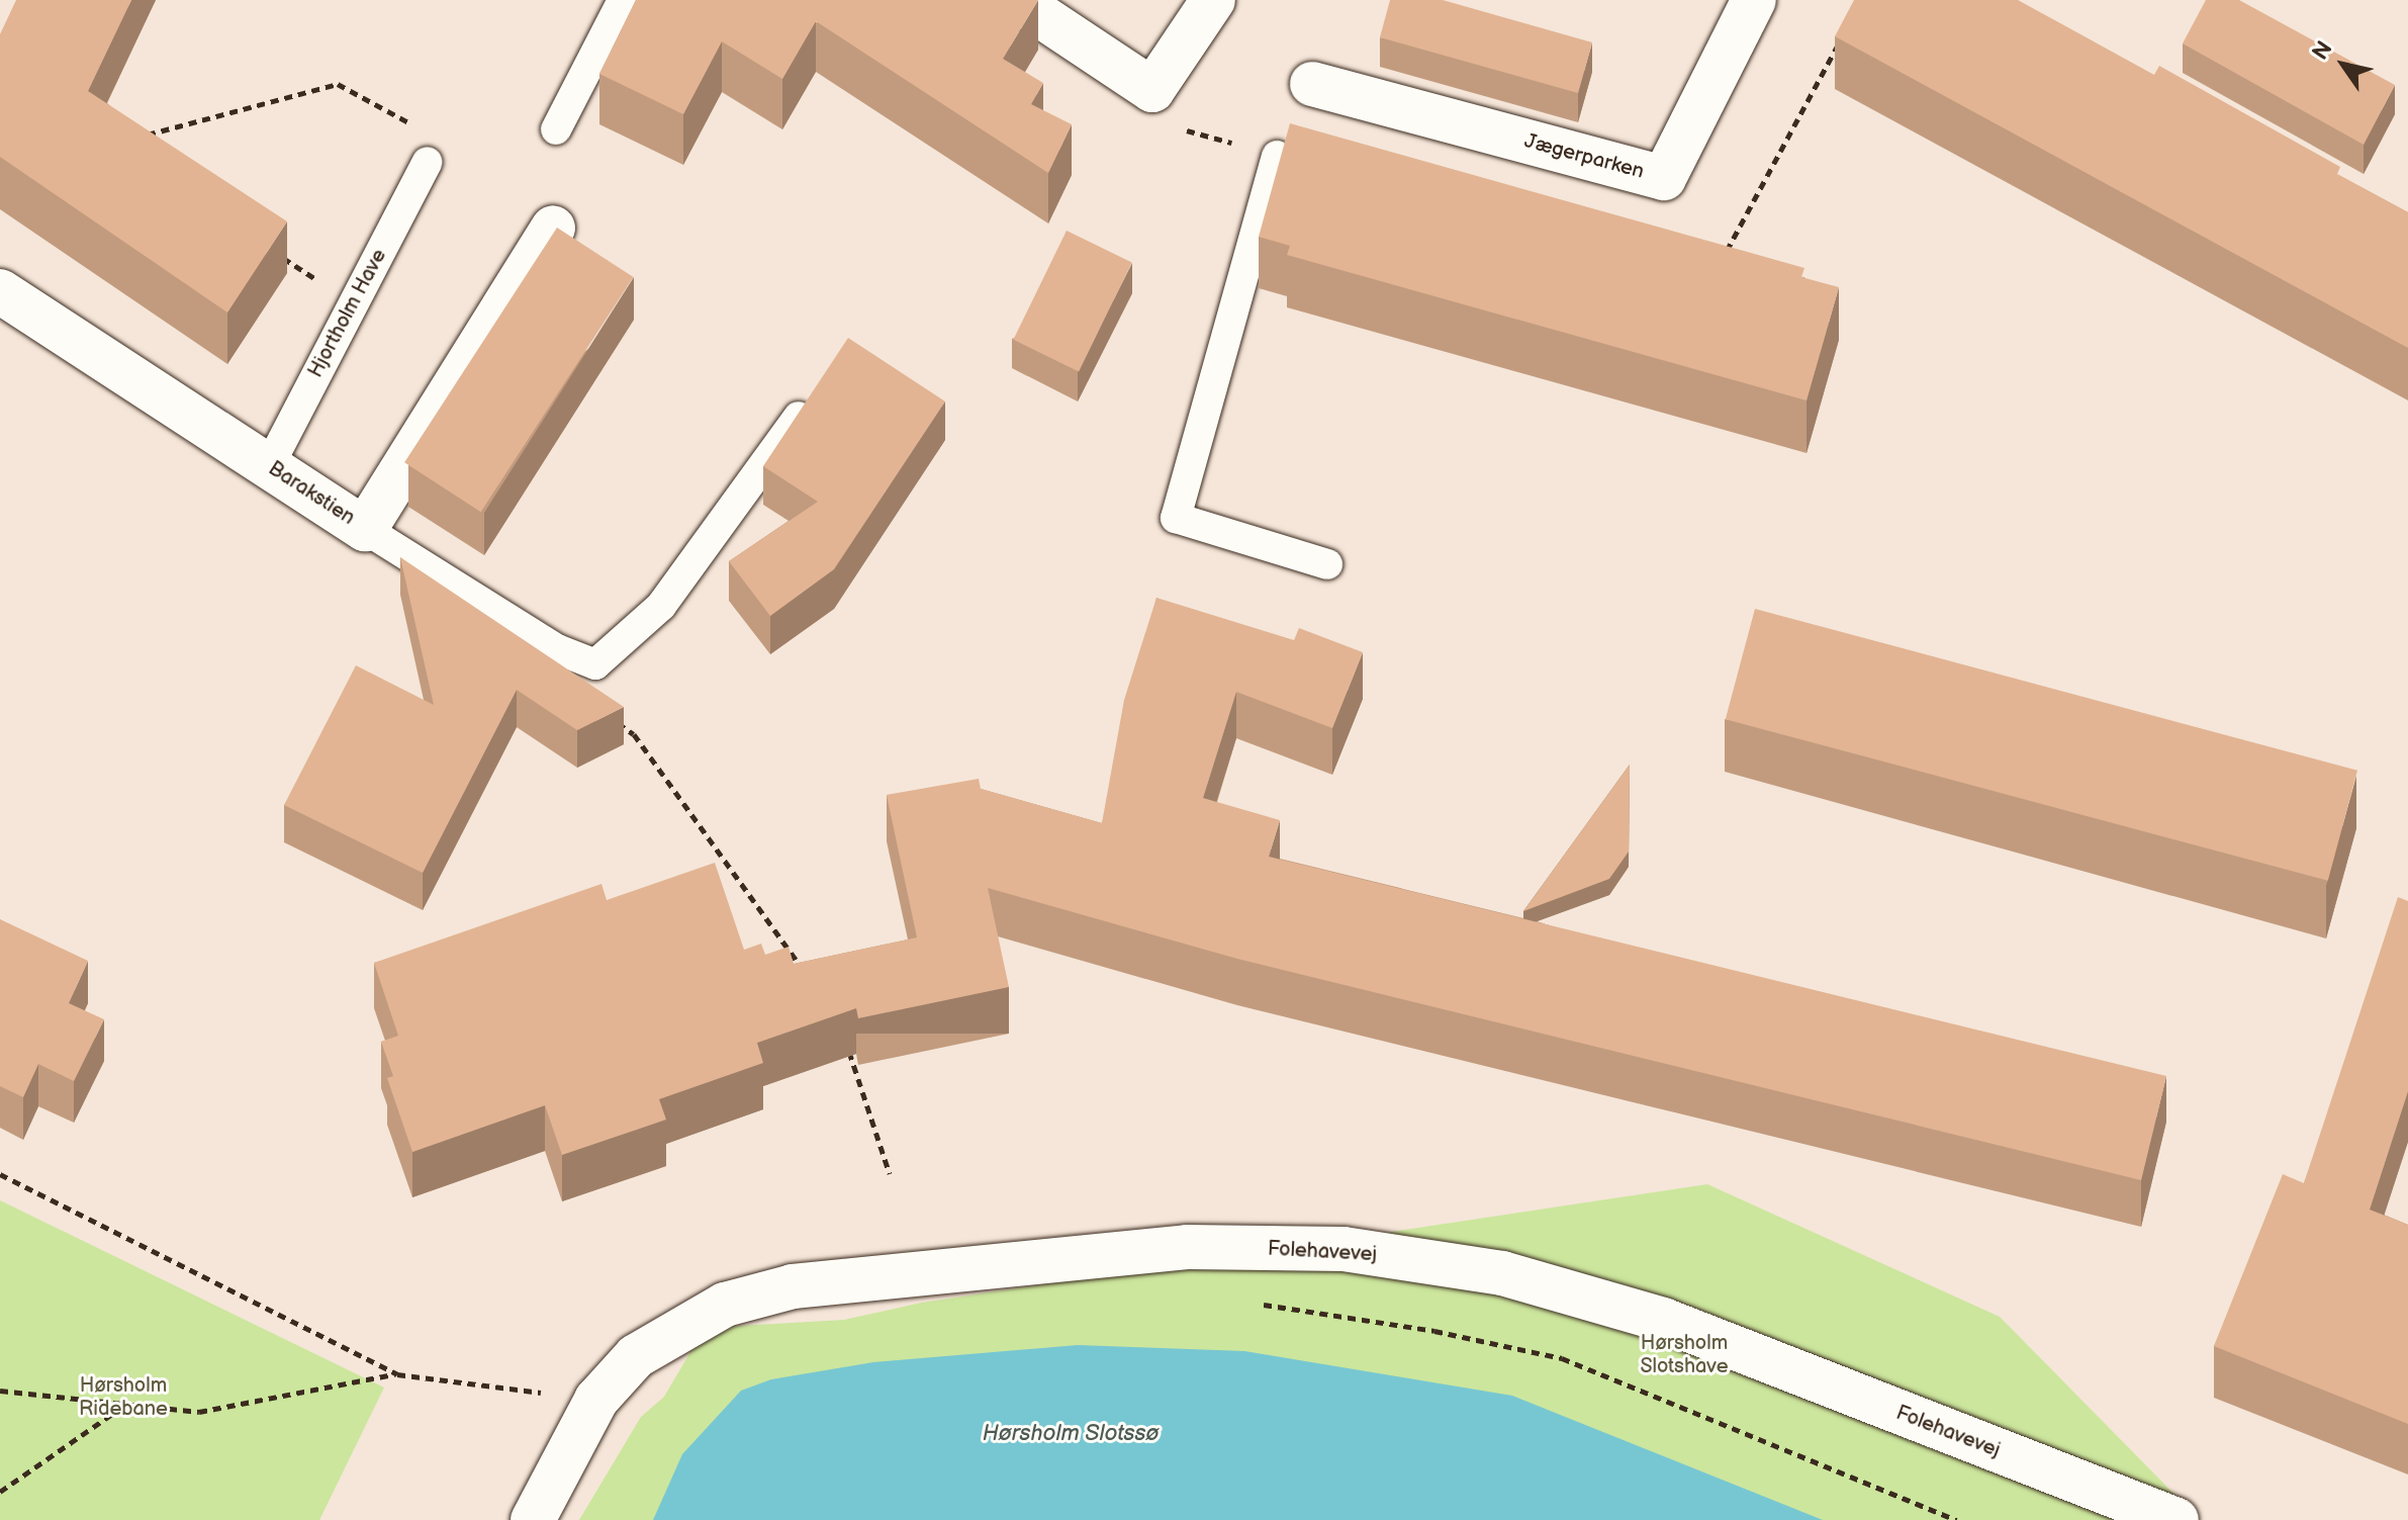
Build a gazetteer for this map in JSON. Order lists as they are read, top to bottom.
{
  "streets": {
    "street": ["Jægerparken", "Barakstien", "Folehavevej"],
    "lane": ["Hjortholm Have"]
  },
  "crossings": [
    ["Hjortholm Have", "Barakstien"]
  ],
  "water": ["Hørsholm Slotssø"],
  "parks": ["Hørsholm Slotshave", "Hørsholm Ridebane"],
  "north": "top left"
}
